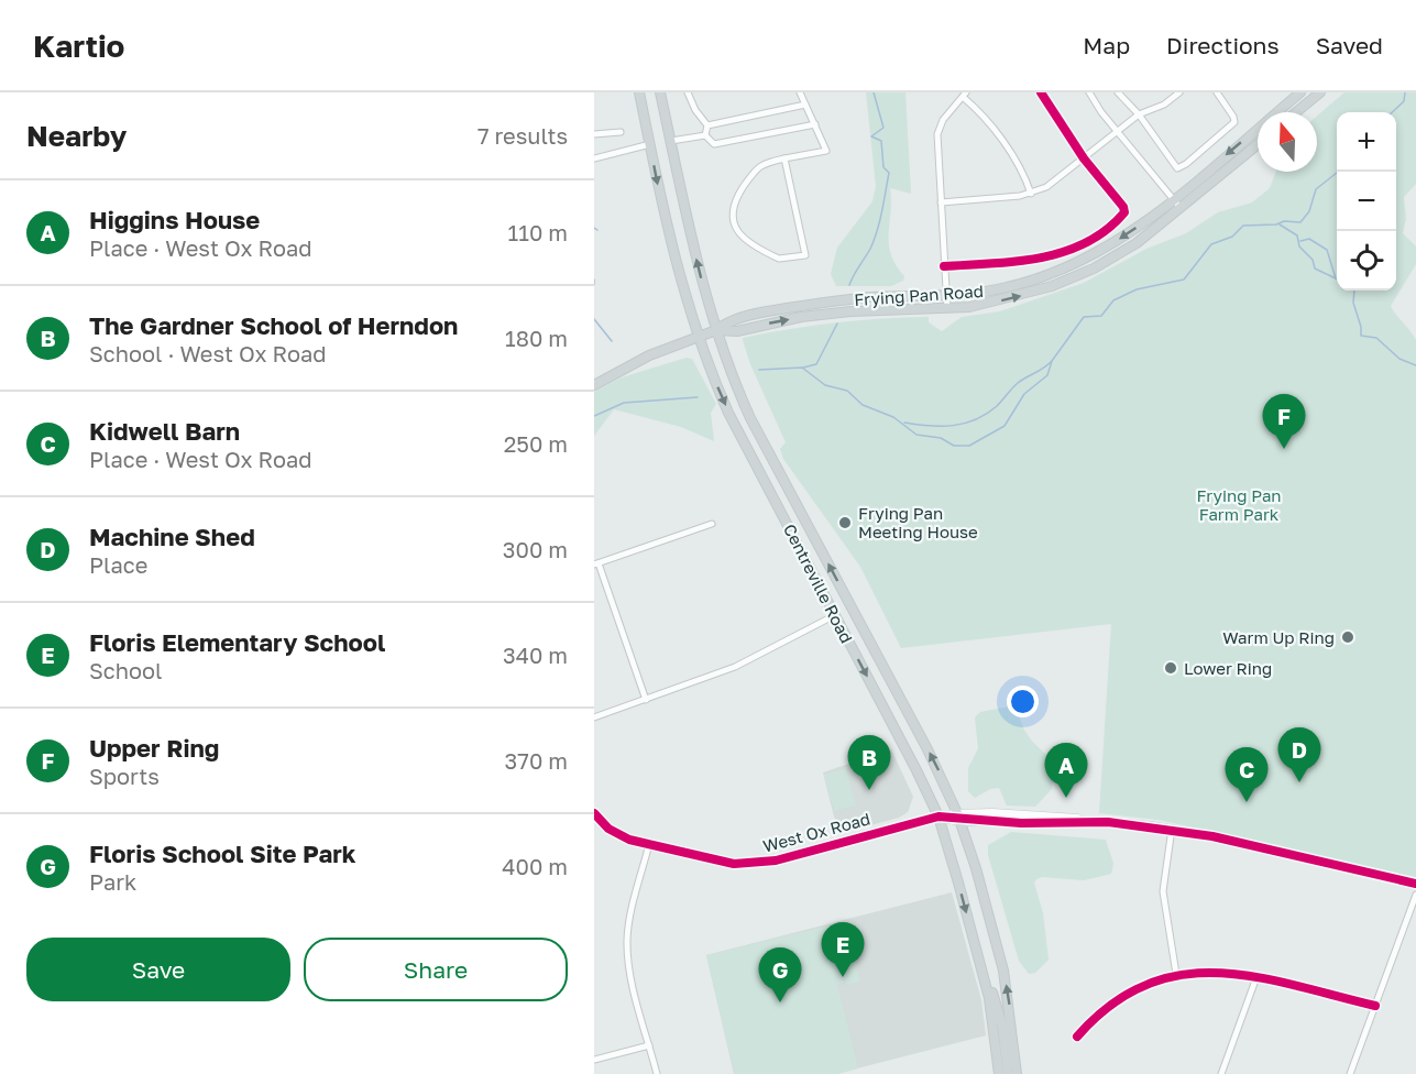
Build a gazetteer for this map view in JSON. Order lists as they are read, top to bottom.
{
  "streets": {
    "main road": ["Frying Pan Road", "Centreville Road", "West Ox Road"]
  },
  "crossings": [
    ["Frying Pan Road", "Centreville Road"],
    ["Centreville Road", "West Ox Road"]
  ],
  "parks": ["Frying Pan Farm Park"],
  "places": ["Frying Pan Meeting House", "Warm Up Ring", "Lower Ring"],
  "north": "top",
  "page": {
    "header": "Kartio",
    "nav": ["Map", "Directions", "Saved"],
    "heading": ["Nearby", "7 results"],
    "map_buttons": ["+", "−"],
    "list": [
      {
        "mark": "A",
        "name": "Higgins House",
        "note": "Place · West Ox Road",
        "value": "110 m"
      },
      {
        "mark": "B",
        "name": "The Gardner School of Herndon",
        "note": "School · West Ox Road",
        "value": "180 m"
      },
      {
        "mark": "C",
        "name": "Kidwell Barn",
        "note": "Place · West Ox Road",
        "value": "250 m"
      },
      {
        "mark": "D",
        "name": "Machine Shed",
        "note": "Place",
        "value": "300 m"
      },
      {
        "mark": "E",
        "name": "Floris Elementary School",
        "note": "School",
        "value": "340 m"
      },
      {
        "mark": "F",
        "name": "Upper Ring",
        "note": "Sports",
        "value": "370 m"
      },
      {
        "mark": "G",
        "name": "Floris School Site Park",
        "note": "Park",
        "value": "400 m"
      }
    ],
    "pins": [
      "F",
      "D",
      "B",
      "A",
      "C",
      "E",
      "G"
    ],
    "buttons": ["Save", "Share"]
  }
}
